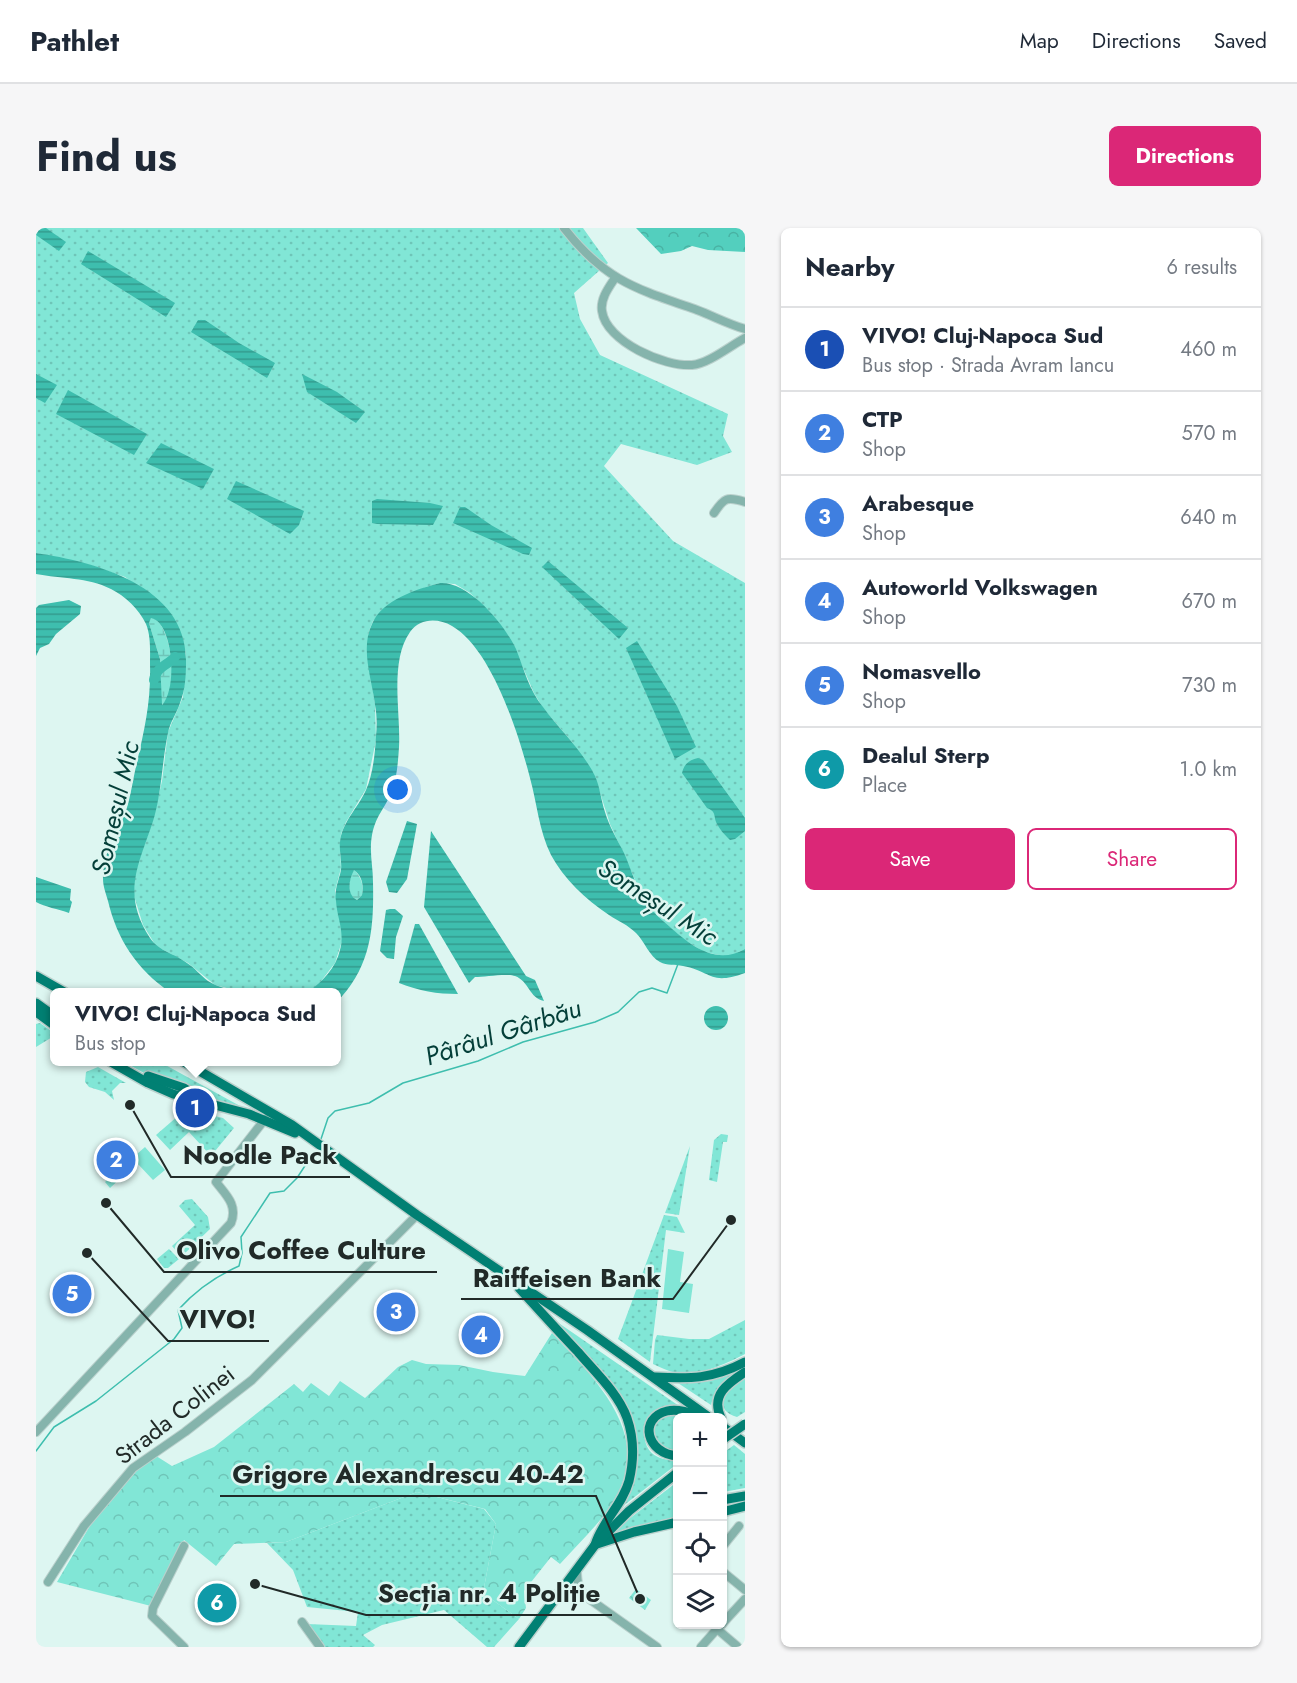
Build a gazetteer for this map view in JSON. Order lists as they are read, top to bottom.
{
  "streets": {
    "street": ["Strada Colinei"]
  },
  "water": ["Someșul Mic", "Pârâul Gârbău"],
  "places": [
    "Noodle Pack",
    "Olivo Coffee Culture",
    "Raiffeisen Bank",
    "VIVO!",
    "Secția nr. 4 Poliție",
    "Grigore Alexandrescu 40-42"
  ],
  "page": {
    "header": "Pathlet",
    "nav": ["Map", "Directions", "Saved"],
    "title": "Find us",
    "buttons": [
      "Directions",
      ["Save", "Share"]
    ],
    "heading": ["Nearby", "6 results"],
    "list": [
      {
        "mark": "1",
        "name": "VIVO! Cluj-Napoca Sud",
        "note": "Bus stop · Strada Avram Iancu",
        "value": "460 m"
      },
      {
        "mark": "2",
        "name": "CTP",
        "note": "Shop",
        "value": "570 m"
      },
      {
        "mark": "3",
        "name": "Arabesque",
        "note": "Shop",
        "value": "640 m"
      },
      {
        "mark": "4",
        "name": "Autoworld Volkswagen",
        "note": "Shop",
        "value": "670 m"
      },
      {
        "mark": "5",
        "name": "Nomasvello",
        "note": "Shop",
        "value": "730 m"
      },
      {
        "mark": "6",
        "name": "Dealul Sterp",
        "note": "Place",
        "value": "1.0 km"
      }
    ],
    "popup": ["VIVO! Cluj-Napoca Sud", "Bus stop"],
    "pins": [
      "1",
      "2",
      "5",
      "3",
      "4",
      "6"
    ],
    "map_buttons": ["+", "−"]
  }
}
